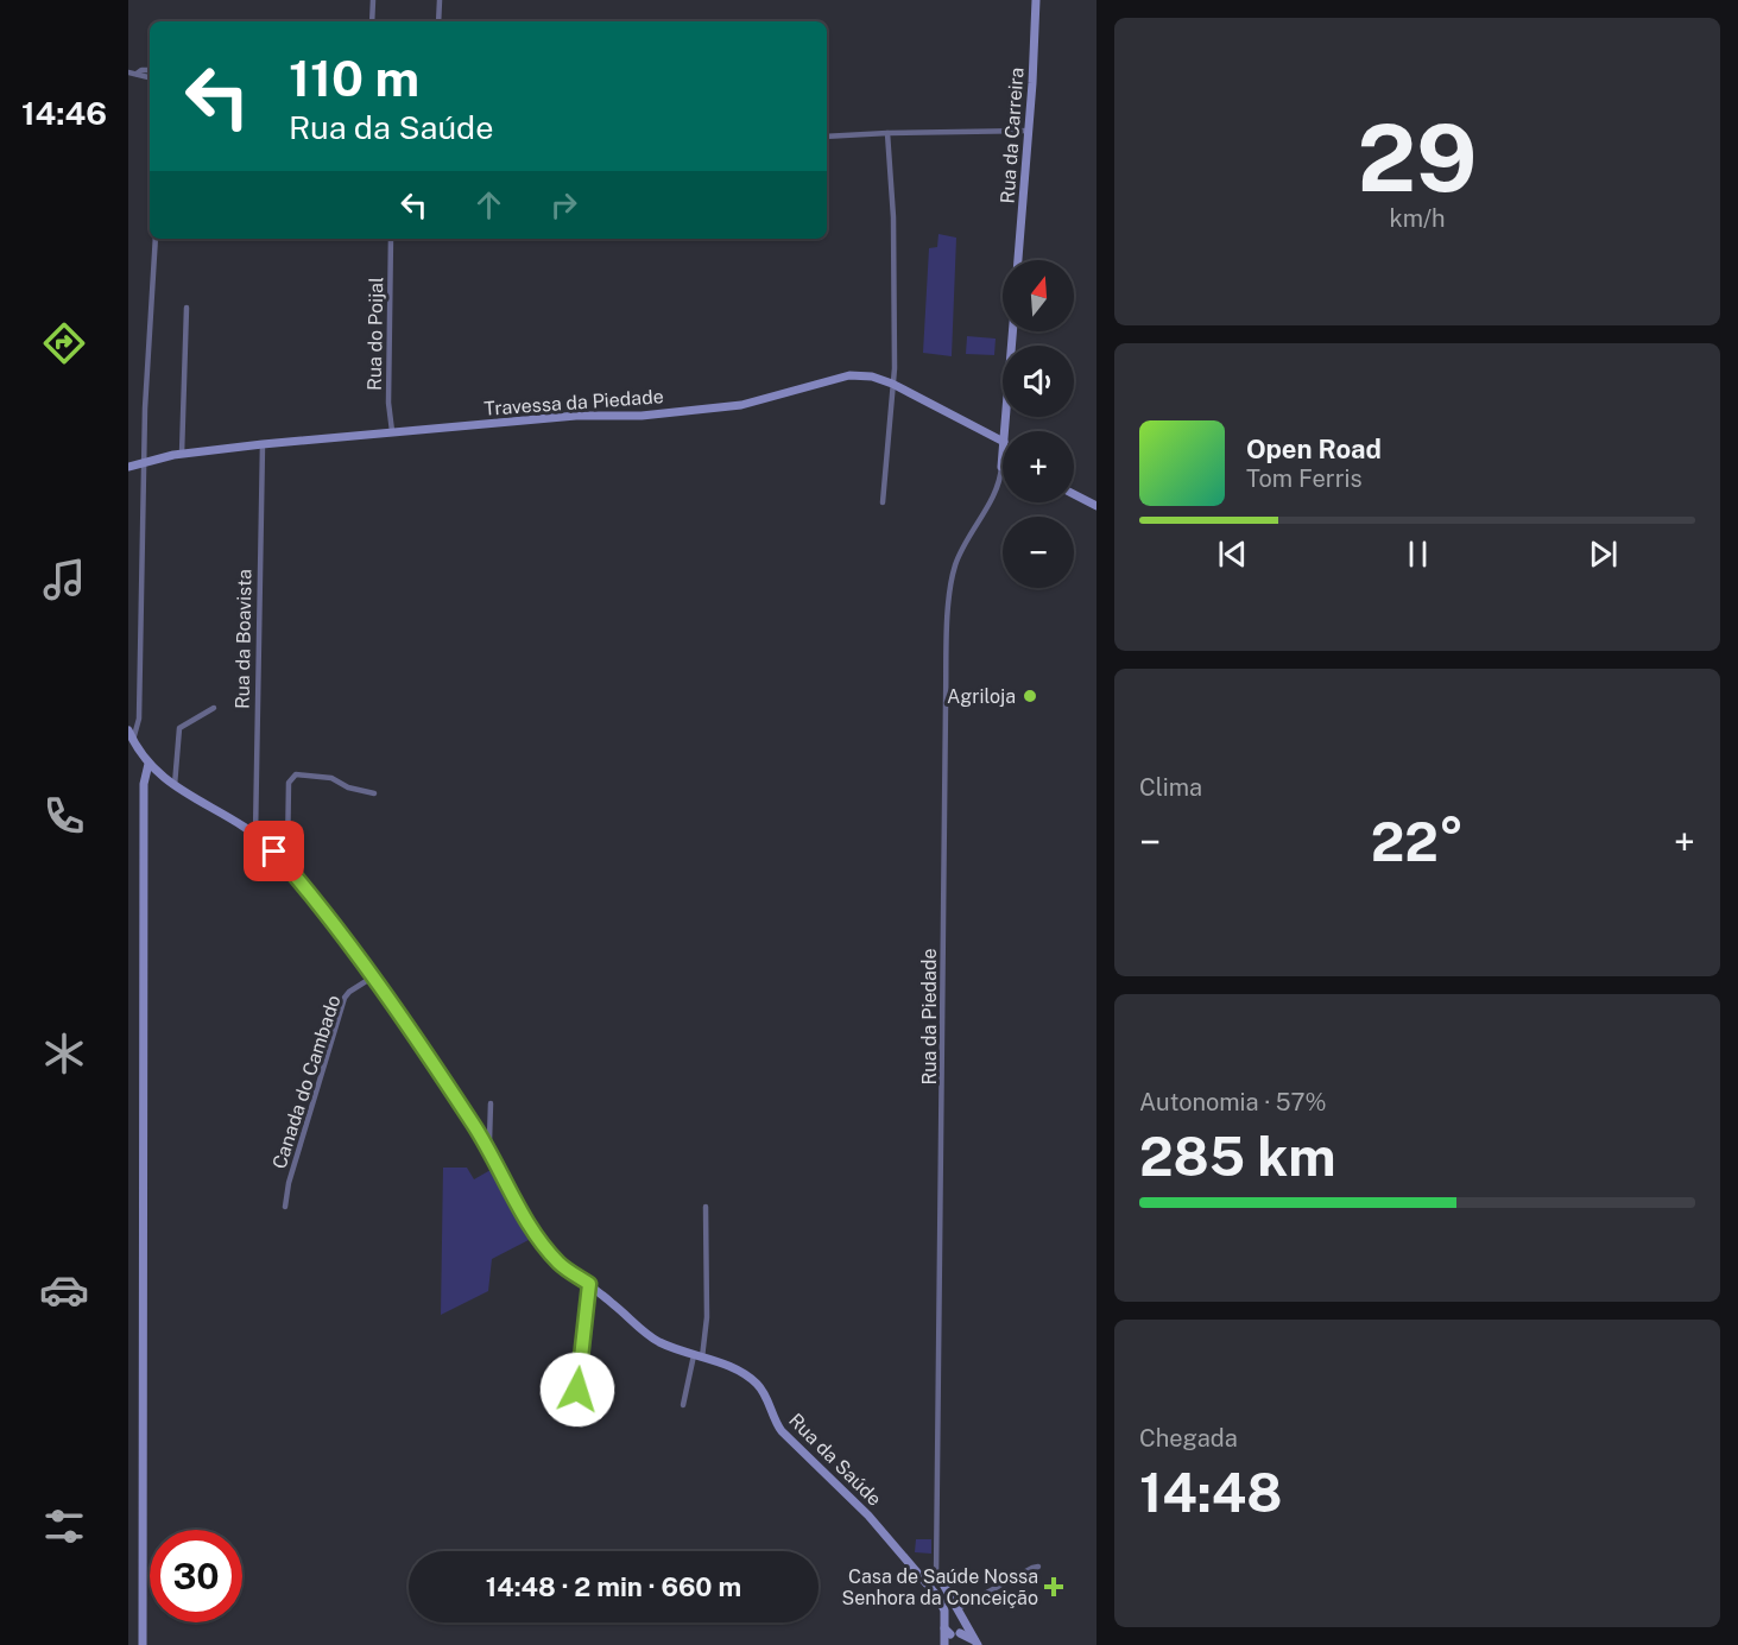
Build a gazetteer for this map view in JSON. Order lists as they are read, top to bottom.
{
  "streets": {
    "street": [
      "Rua da Carreira",
      "Rua do Poijal",
      "Travessa da Piedade",
      "Rua da Boavista",
      "Rua da Piedade",
      "Canada do Cambado",
      "Rua da Saúde"
    ]
  },
  "crossings": [
    ["Rua do Poijal", "Travessa da Piedade"],
    ["Travessa da Piedade", "Rua da Boavista"],
    ["Rua da Boavista", "Rua da Saúde"],
    ["Canada do Cambado", "Rua da Saúde"]
  ],
  "places": {
    "other": ["Agriloja"],
    "health": ["Casa de Saúde Nossa Senhora da Conceição"]
  },
  "north": "top",
  "page": {
    "tabs": "14:46",
    "tile": [
      ["29", "km/h"],
      "Clima",
      ["Autonomia · 57%", "285 km"],
      ["Chegada", "14:48"]
    ],
    "turn": ["110 m", "Rua da Saúde"],
    "map_buttons": ["+", "−"],
    "song": ["Open Road", "Tom Ferris"],
    "heat": ["−", "22°", "+"],
    "limit": "30",
    "trip": "14:48 · 2 min · 660 m"
  }
}
